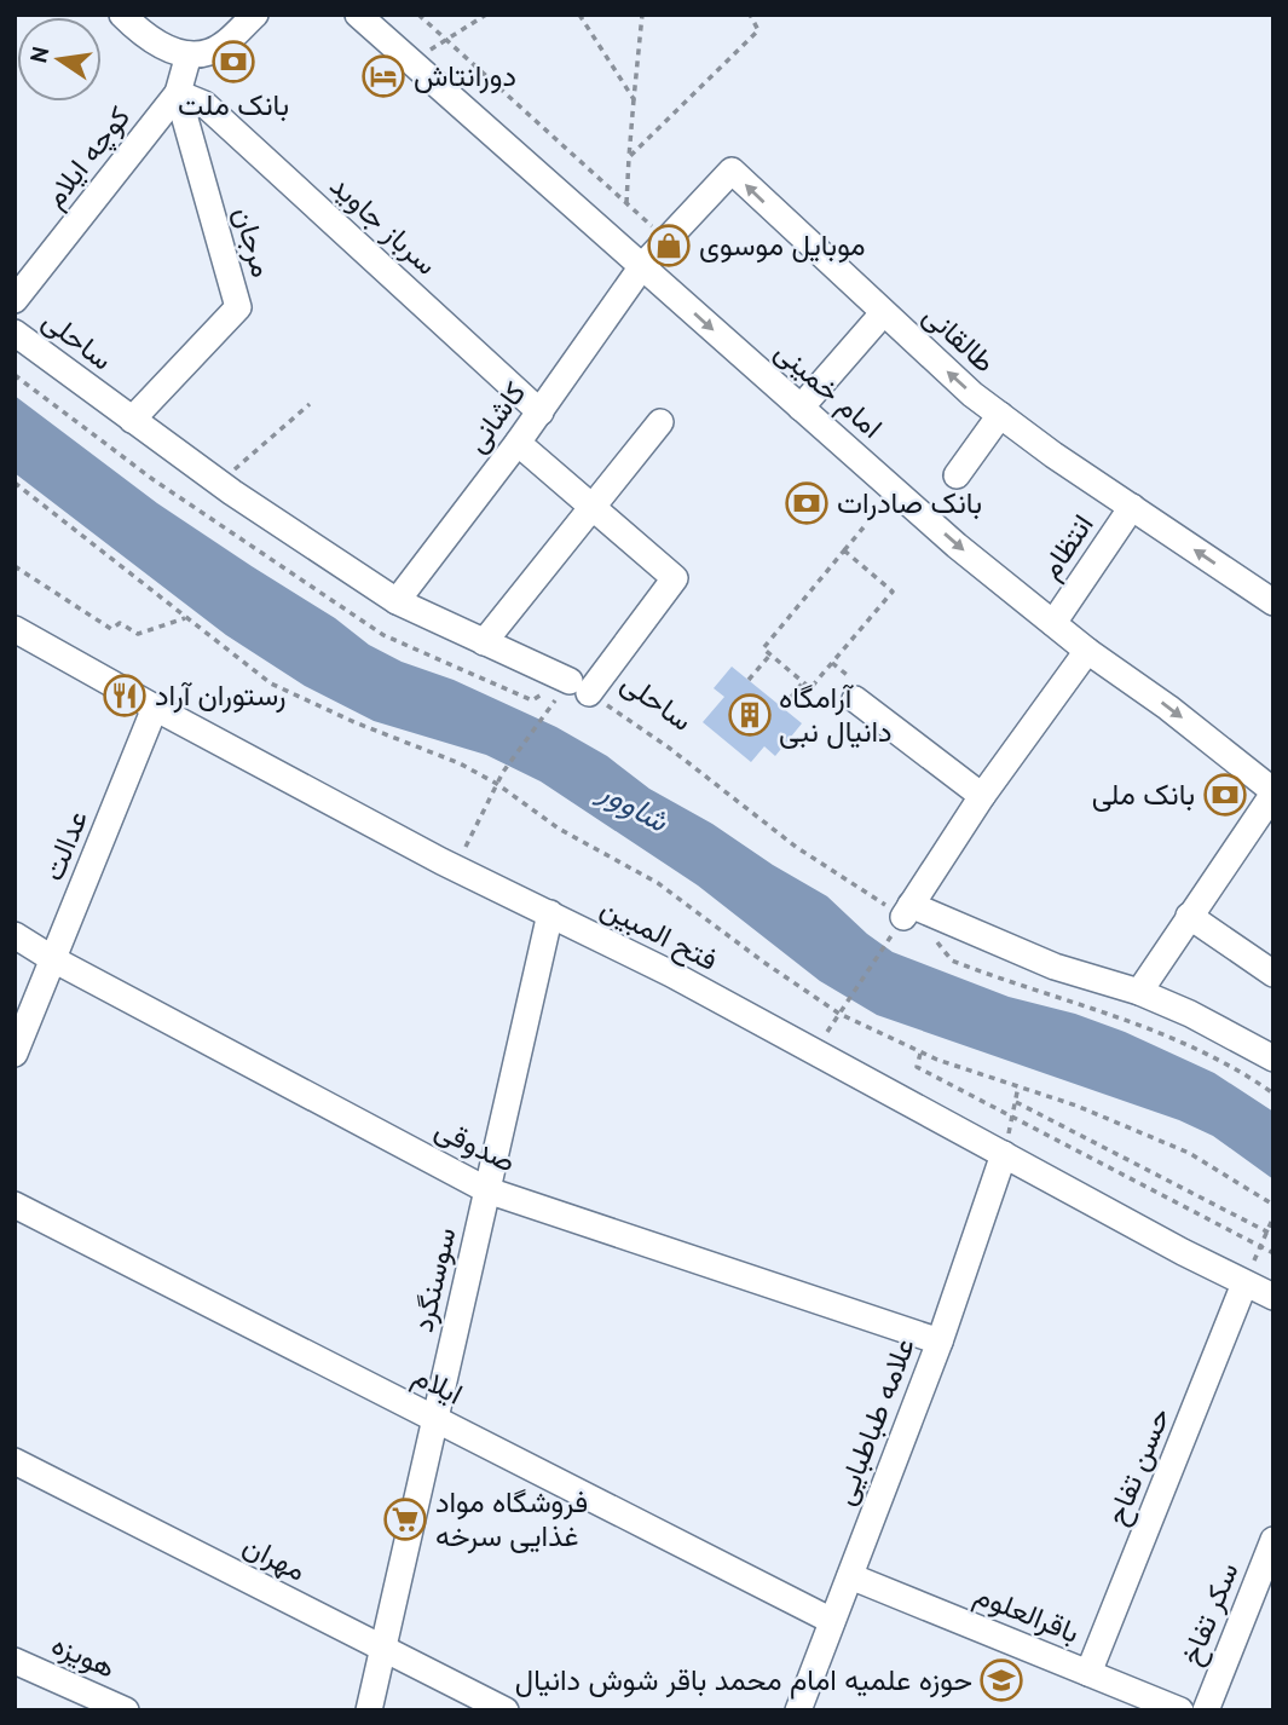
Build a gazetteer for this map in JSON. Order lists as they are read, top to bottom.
{
  "streets": {
    "street": [
      "کوچه ایلام",
      "سرباز جاوید",
      "مرجان",
      "طالقانی",
      "ساحلی",
      "امام خمینی",
      "کاشانی",
      "انتظام",
      "عدالت",
      "فتح المبین",
      "صدوقی",
      "سوسنگرد",
      "ایلام",
      "علامه طباطبایی",
      "حسن تفاح",
      "مهران",
      "باقرالعلوم",
      "سکر تفاخ",
      "هویزه"
    ]
  },
  "crossings": [
    ["کوچه ایلام", "سرباز جاوید"],
    ["کوچه ایلام", "مرجان"],
    ["سرباز جاوید", "مرجان"],
    ["سرباز جاوید", "کاشانی"],
    ["مرجان", "ساحلی"],
    ["طالقانی", "امام خمینی"],
    ["طالقانی", "کاشانی"],
    ["طالقانی", "انتظام"],
    ["ساحلی", "کاشانی"],
    ["امام خمینی", "کاشانی"],
    ["امام خمینی", "انتظام"],
    ["عدالت", "فتح المبین"],
    ["عدالت", "صدوقی"],
    ["فتح المبین", "سوسنگرد"],
    ["فتح المبین", "علامه طباطبایی"],
    ["فتح المبین", "حسن تفاح"],
    ["صدوقی", "سوسنگرد"],
    ["صدوقی", "علامه طباطبایی"],
    ["سوسنگرد", "ایلام"],
    ["سوسنگرد", "مهران"],
    ["ایلام", "علامه طباطبایی"],
    ["علامه طباطبایی", "باقرالعلوم"],
    ["حسن تفاح", "باقرالعلوم"]
  ],
  "one_way": ["طالقانی", "امام خمینی"],
  "water": ["شاوور"],
  "places": {
    "bank": ["بانک ملت", "بانک صادرات", "بانک ملی"],
    "hotel": ["دورانتاش"],
    "shop": ["موبایل موسوى"],
    "restaurant": ["رستوران آراد"],
    "building": ["آرامگاه دانیال نبی"],
    "supermarket": ["فروشگاه مواد غذایی سرخه"],
    "school or university": ["حوزه علمیه امام محمد باقر شوش دانیال"]
  },
  "north": "left"
}
